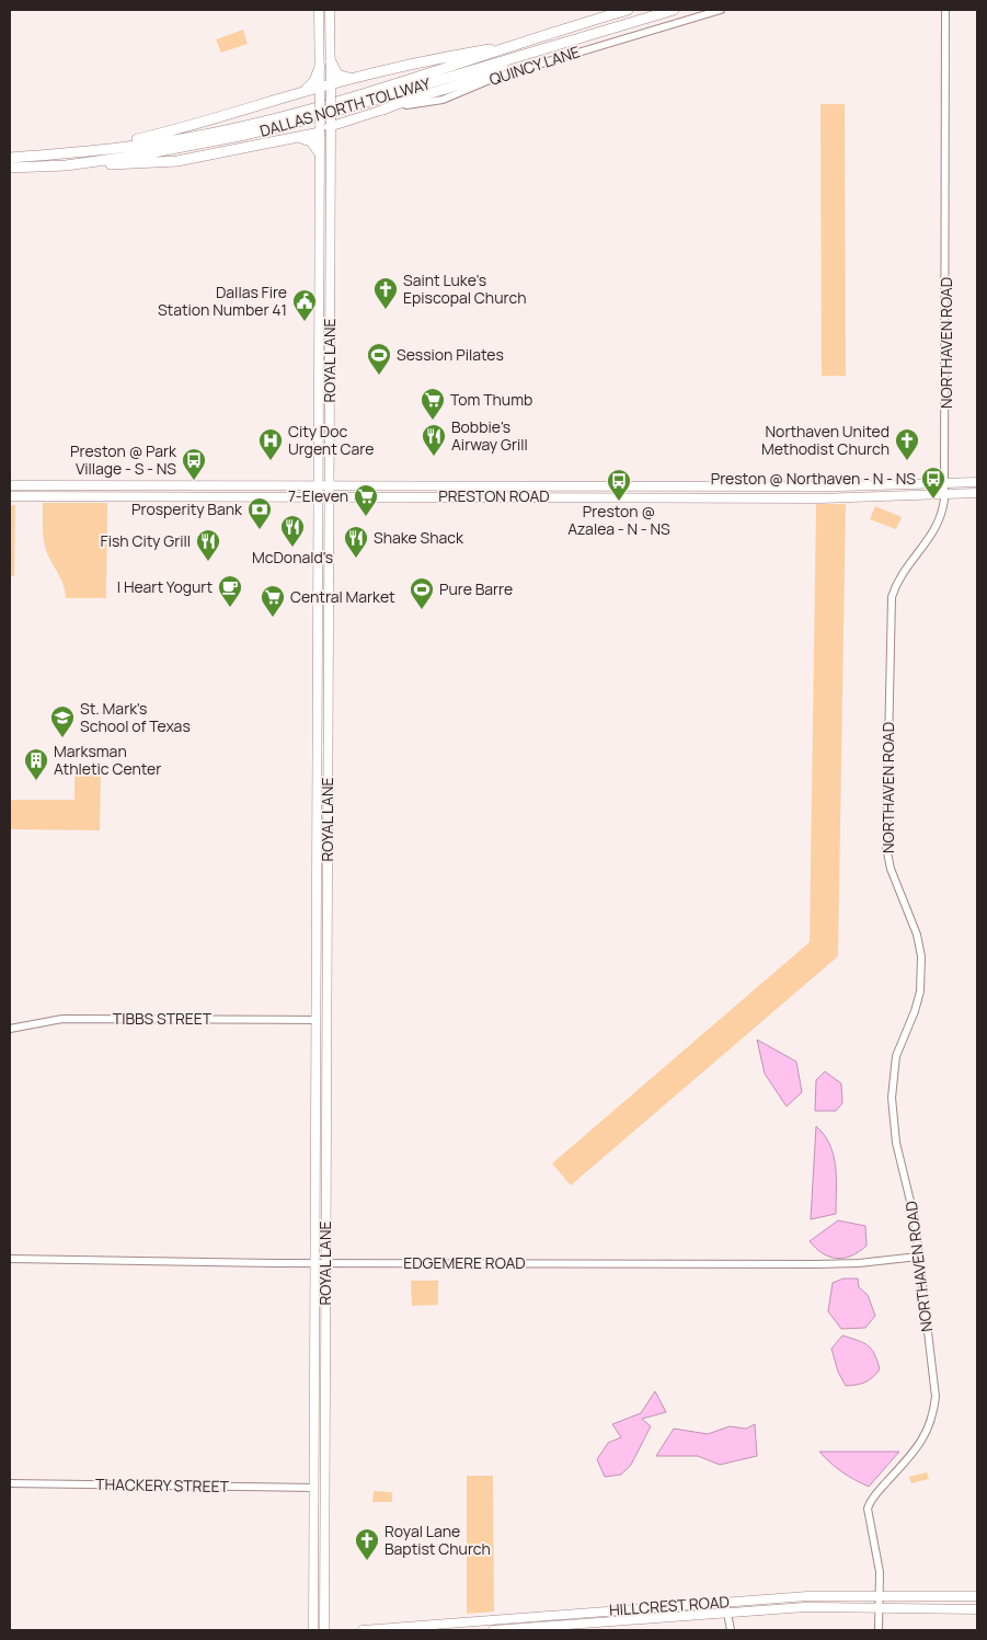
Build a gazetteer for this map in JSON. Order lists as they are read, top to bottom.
{
  "streets": {
    "highway": ["DALLAS NORTH TOLLWAY"],
    "main road": [
      "QUINCY LANE",
      "ROYAL LANE",
      "PRESTON ROAD",
      "HILLCREST ROAD"
    ],
    "street": [
      "NORTHAVEN ROAD",
      "TIBBS STREET",
      "EDGEMERE ROAD",
      "THACKERY STREET"
    ]
  },
  "crossings": [
    ["QUINCY LANE", "ROYAL LANE"],
    ["NORTHAVEN ROAD", "PRESTON ROAD"],
    ["NORTHAVEN ROAD", "EDGEMERE ROAD"],
    ["NORTHAVEN ROAD", "HILLCREST ROAD"],
    ["ROYAL LANE", "PRESTON ROAD"],
    ["ROYAL LANE", "TIBBS STREET"],
    ["ROYAL LANE", "EDGEMERE ROAD"],
    ["ROYAL LANE", "THACKERY STREET"]
  ],
  "places": {
    "church": ["Saint Luke's Episcopal Church", "Northaven United Methodist Church", "Royal Lane Baptist Church"],
    "public building": ["Dallas Fire Station Number 41"],
    "sports": ["Session Pilates", "Pure Barre"],
    "supermarket": ["Tom Thumb", "7-Eleven", "Central Market"],
    "restaurant": [
      "Bobbie's Airway Grill",
      "McDonald's",
      "Shake Shack",
      "Fish City Grill"
    ],
    "hospital": ["City Doc Urgent Care"],
    "bus stop": ["Preston @ Park Village - S - NS", "Preston @ Northaven - N - NS", "Preston @ Azalea - N - NS"],
    "bank": ["Prosperity Bank"],
    "cafe": ["I Heart Yogurt"],
    "school or university": ["St. Mark's School of Texas"],
    "building": ["Marksman Athletic Center"]
  }
}
